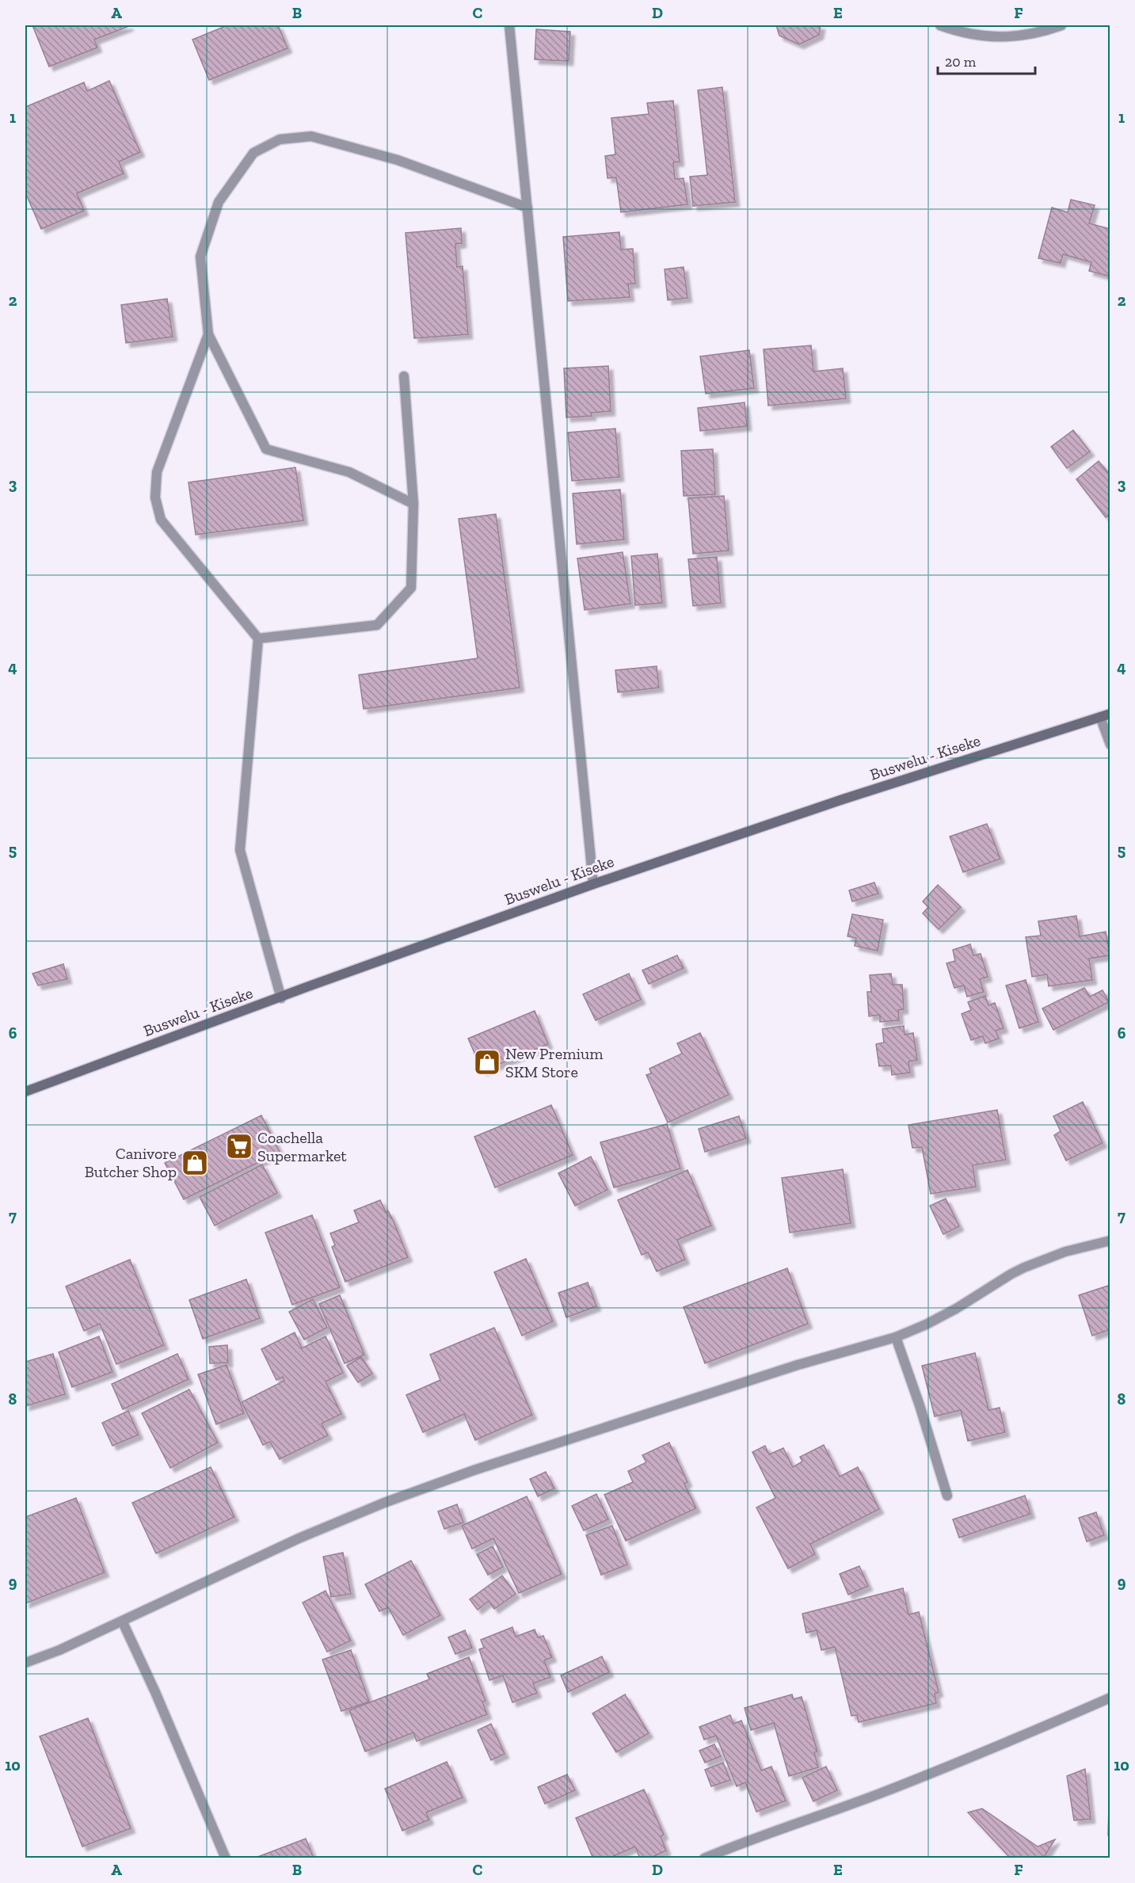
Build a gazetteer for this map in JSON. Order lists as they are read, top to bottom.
{
  "streets": {
    "main road": ["Buswelu - Kiseke"]
  },
  "places": {
    "shop": ["New Premium SKM Store", "Canivore Butcher Shop"],
    "supermarket": ["Coachella Supermarket"]
  },
  "scale_bar": "20 m",
  "grid": {
    "columns": [
      "A",
      "B",
      "C",
      "D",
      "E",
      "F"
    ],
    "rows": [
      "1",
      "2",
      "3",
      "4",
      "5",
      "6",
      "7",
      "8",
      "9",
      "10"
    ]
  }
}
